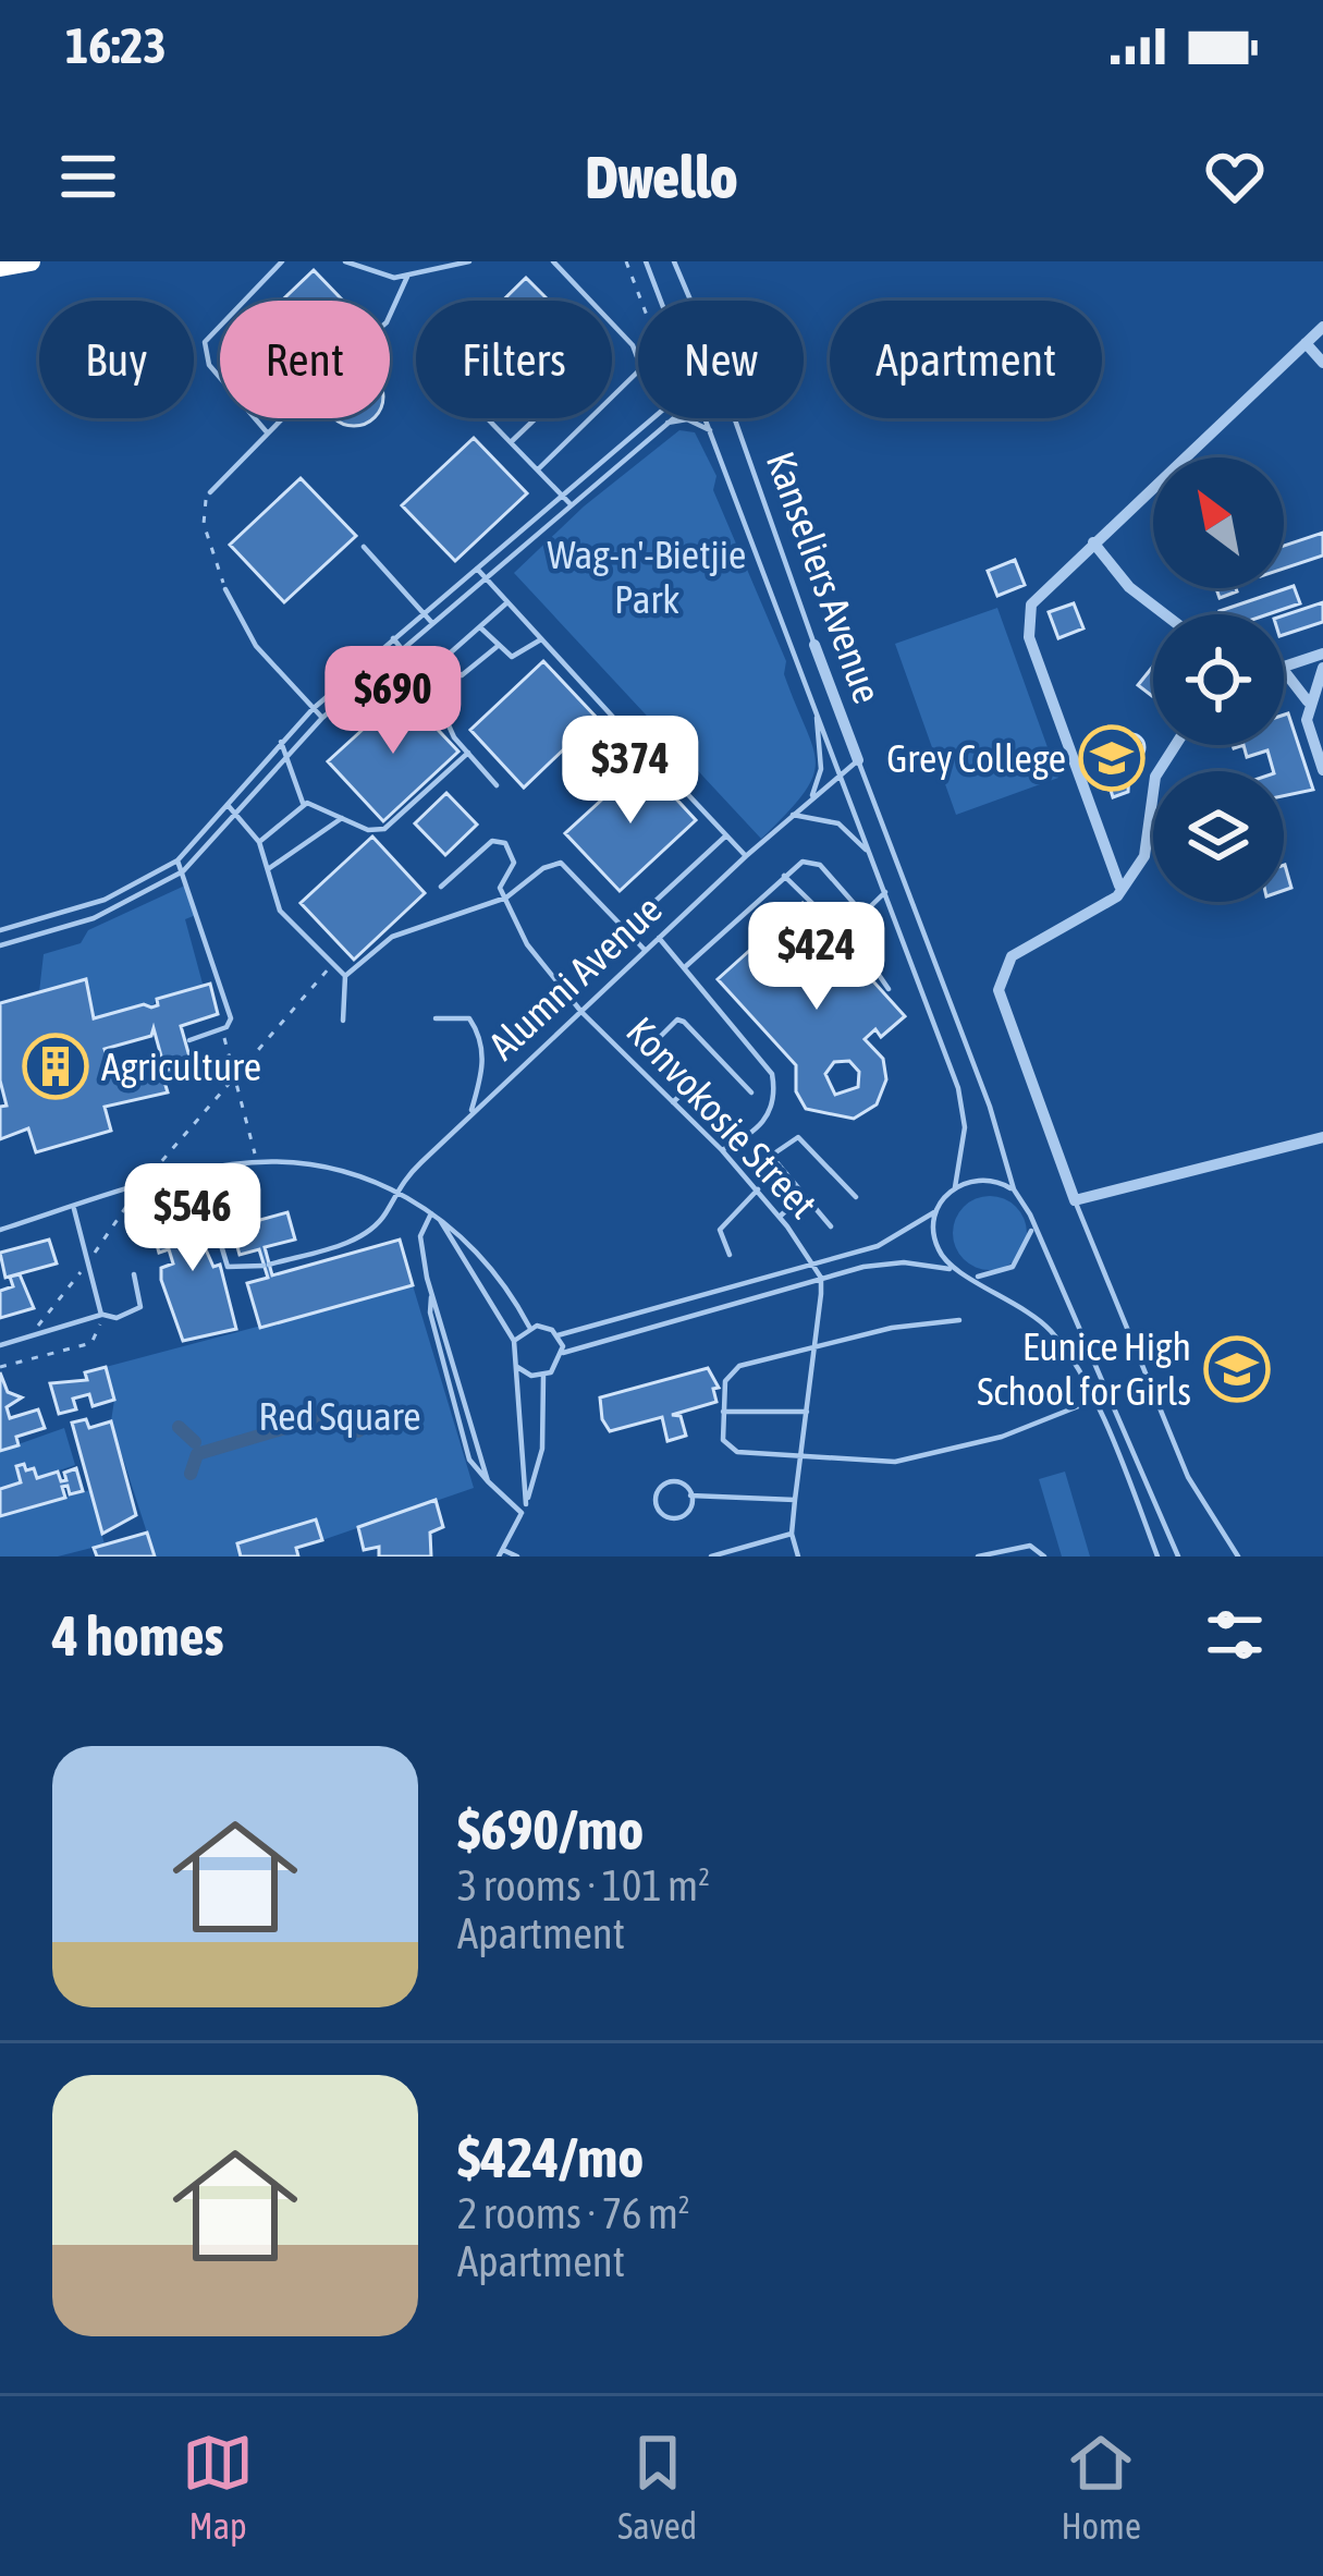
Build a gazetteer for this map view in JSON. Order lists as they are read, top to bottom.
{
  "streets": {
    "street": ["Kanseliers Avenue"],
    "lane": ["Alumni Avenue", "Konvokosie Street"]
  },
  "crossings": [
    ["Kanseliers Avenue", "Alumni Avenue"],
    ["Alumni Avenue", "Konvokosie Street"]
  ],
  "parks": ["Wag-n'-Bietjie Park", "Red Square"],
  "places": {
    "school or university": ["Grey College", "Eunice High School for Girls"],
    "building": ["Agriculture"]
  },
  "north": "top left",
  "page": {
    "status": "16:23",
    "header": "Dwello",
    "chip": [
      "Buy",
      "Rent",
      "Filters",
      "New",
      "Apartment"
    ],
    "price": [
      "$690",
      "$374",
      "$424",
      "$546"
    ],
    "heading": "4 homes",
    "list": [
      {
        "name": "$690/mo",
        "note": "3 rooms · 101 m² · Apartment"
      },
      {
        "name": "$424/mo",
        "note": "2 rooms · 76 m² · Apartment"
      }
    ],
    "tabs": ["Map", "Saved", "Home"]
  }
}
